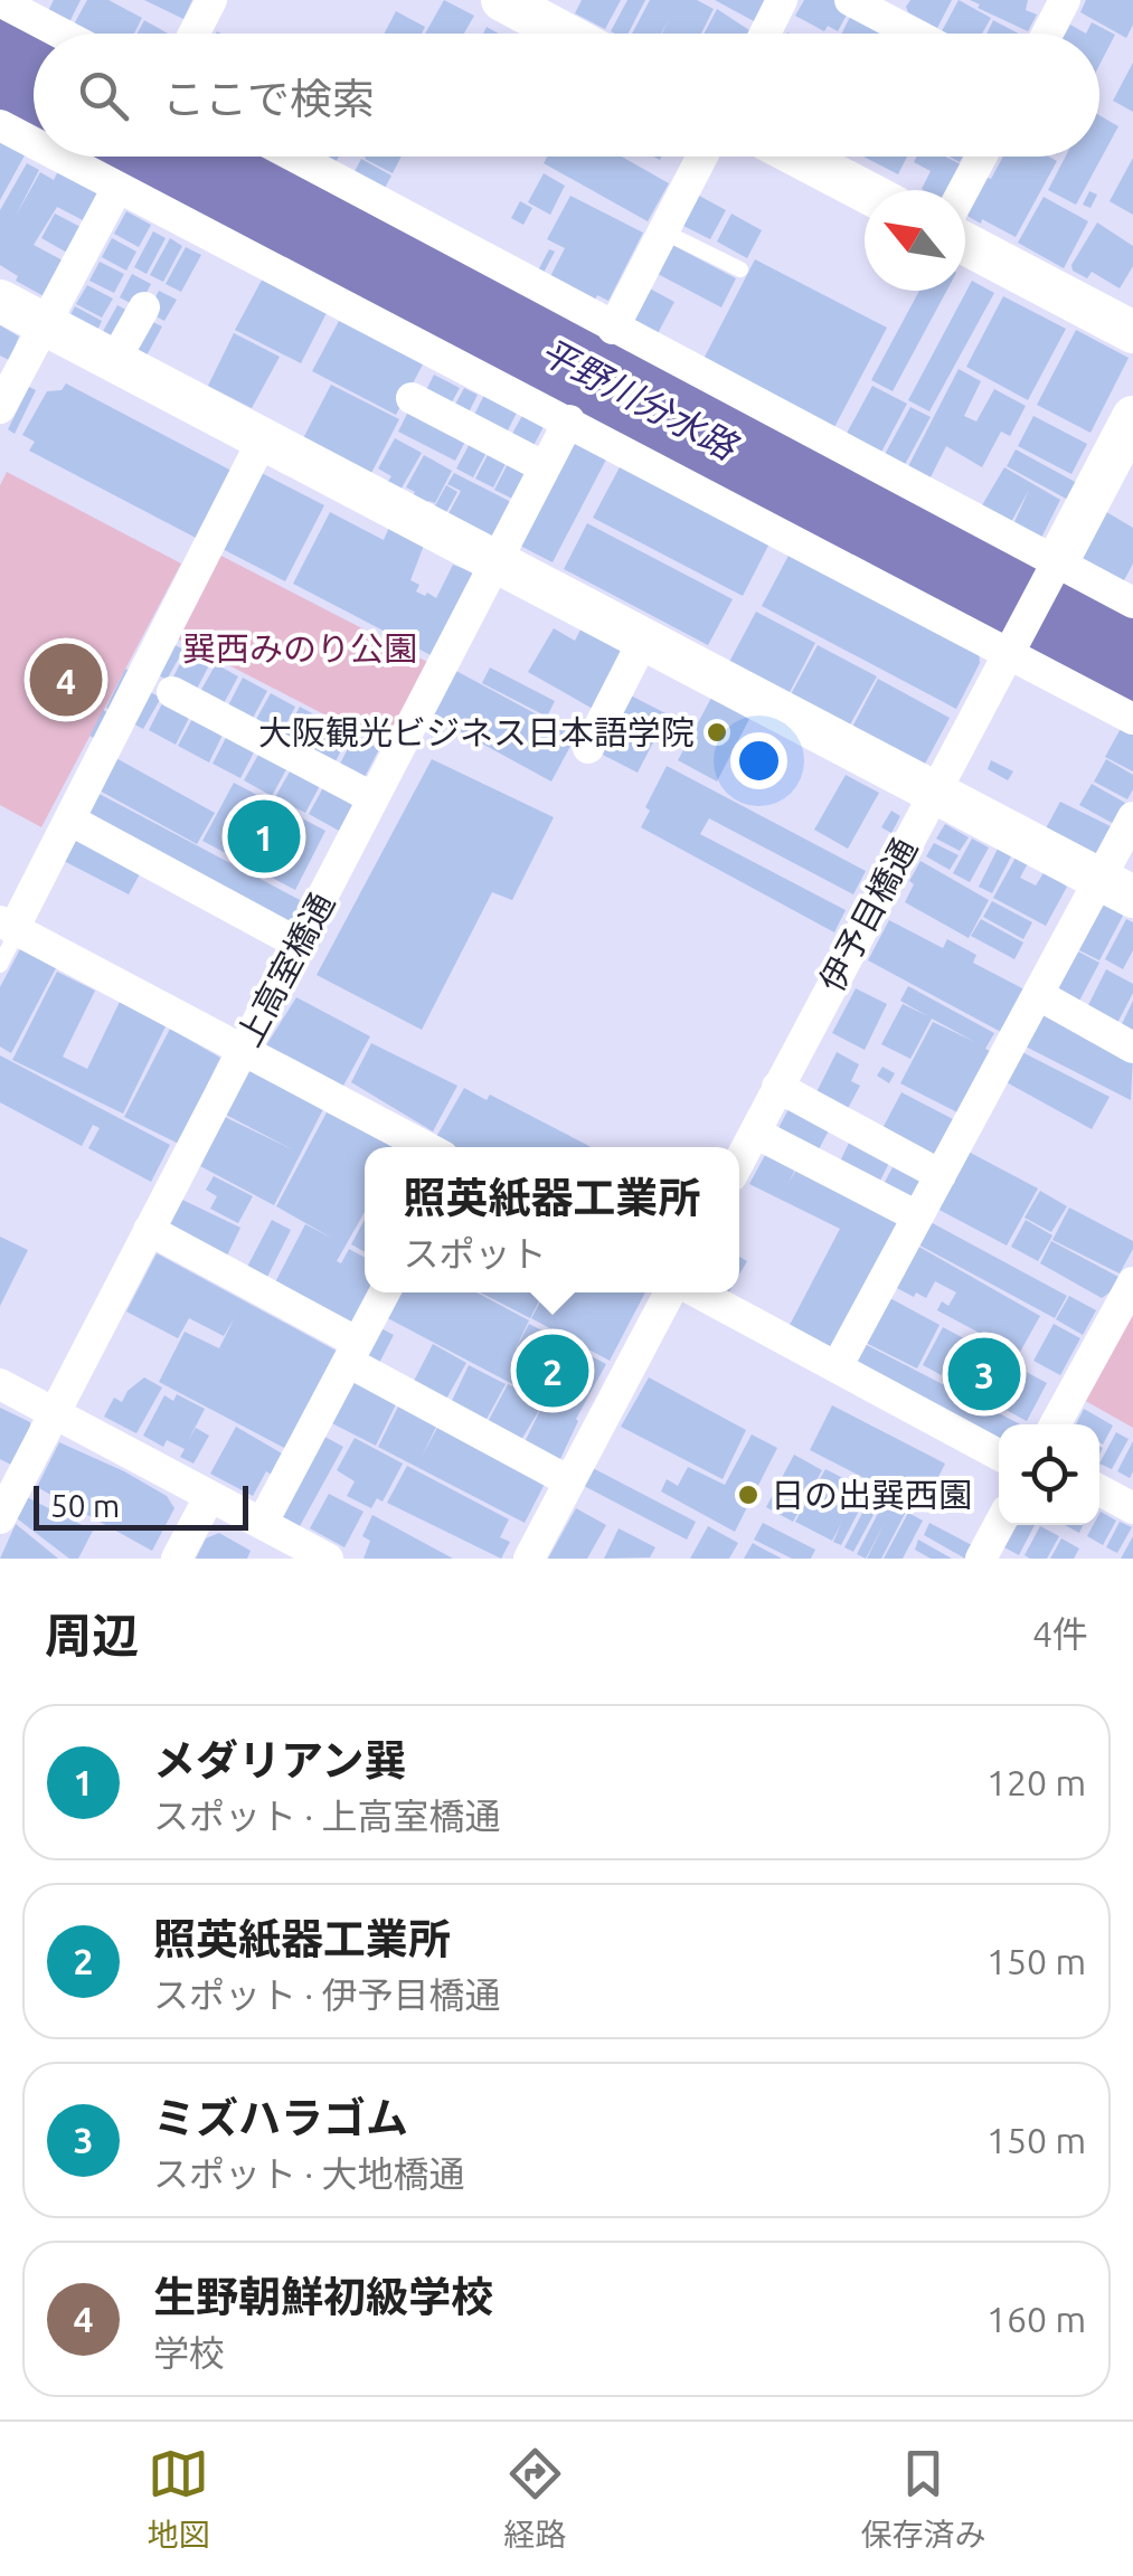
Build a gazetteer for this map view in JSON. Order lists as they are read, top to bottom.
{
  "streets": {
    "street": ["伊予目橋通", "上高室橋通"]
  },
  "water": ["平野川分水路"],
  "parks": ["巽西みのり公園"],
  "places": ["大阪観光ビジネス日本語学院", "日の出巽西園"],
  "scale_bar": "50 m",
  "north": "top left",
  "page": {
    "search": "ここで検索",
    "pins": [
      "4",
      "1",
      "2",
      "3"
    ],
    "popup": ["照英紙器工業所", "スポット"],
    "scale": "50 m",
    "heading": ["周辺", "4件"],
    "list": [
      {
        "mark": "1",
        "name": "メダリアン巽",
        "note": "スポット · 上高室橋通",
        "value": "120 m"
      },
      {
        "mark": "2",
        "name": "照英紙器工業所",
        "note": "スポット · 伊予目橋通",
        "value": "150 m"
      },
      {
        "mark": "3",
        "name": "ミズハラゴム",
        "note": "スポット · 大地橋通",
        "value": "150 m"
      },
      {
        "mark": "4",
        "name": "生野朝鮮初級学校",
        "note": "学校",
        "value": "160 m"
      }
    ],
    "nav": ["地図", "経路", "保存済み"]
  }
}
